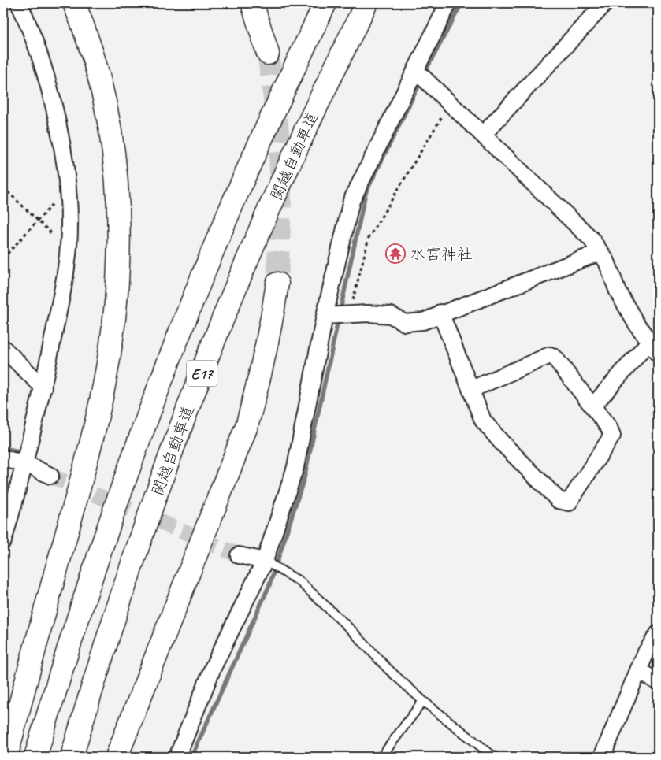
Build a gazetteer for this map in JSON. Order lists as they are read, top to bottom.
{
  "streets": {
    "highway": ["関越自動車道", "E17"]
  },
  "places": {
    "temple": ["水宮神社"]
  }
}
